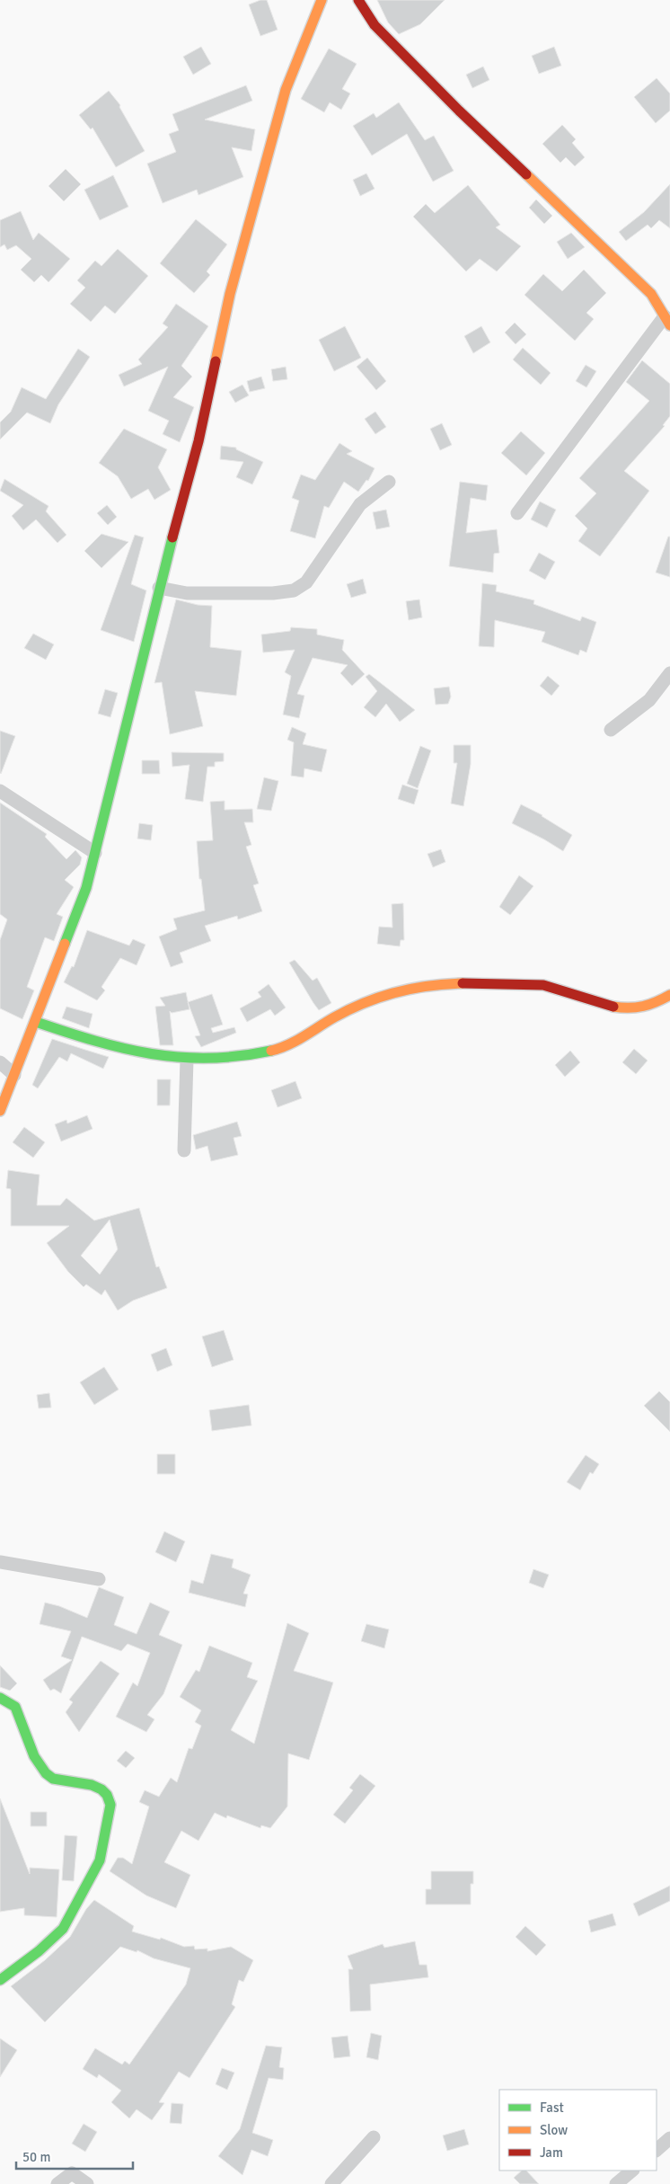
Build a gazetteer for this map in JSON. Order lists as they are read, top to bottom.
{
  "legend": ["Fast", "Slow", "Jam"],
  "scale_bar": "50 m"
}
